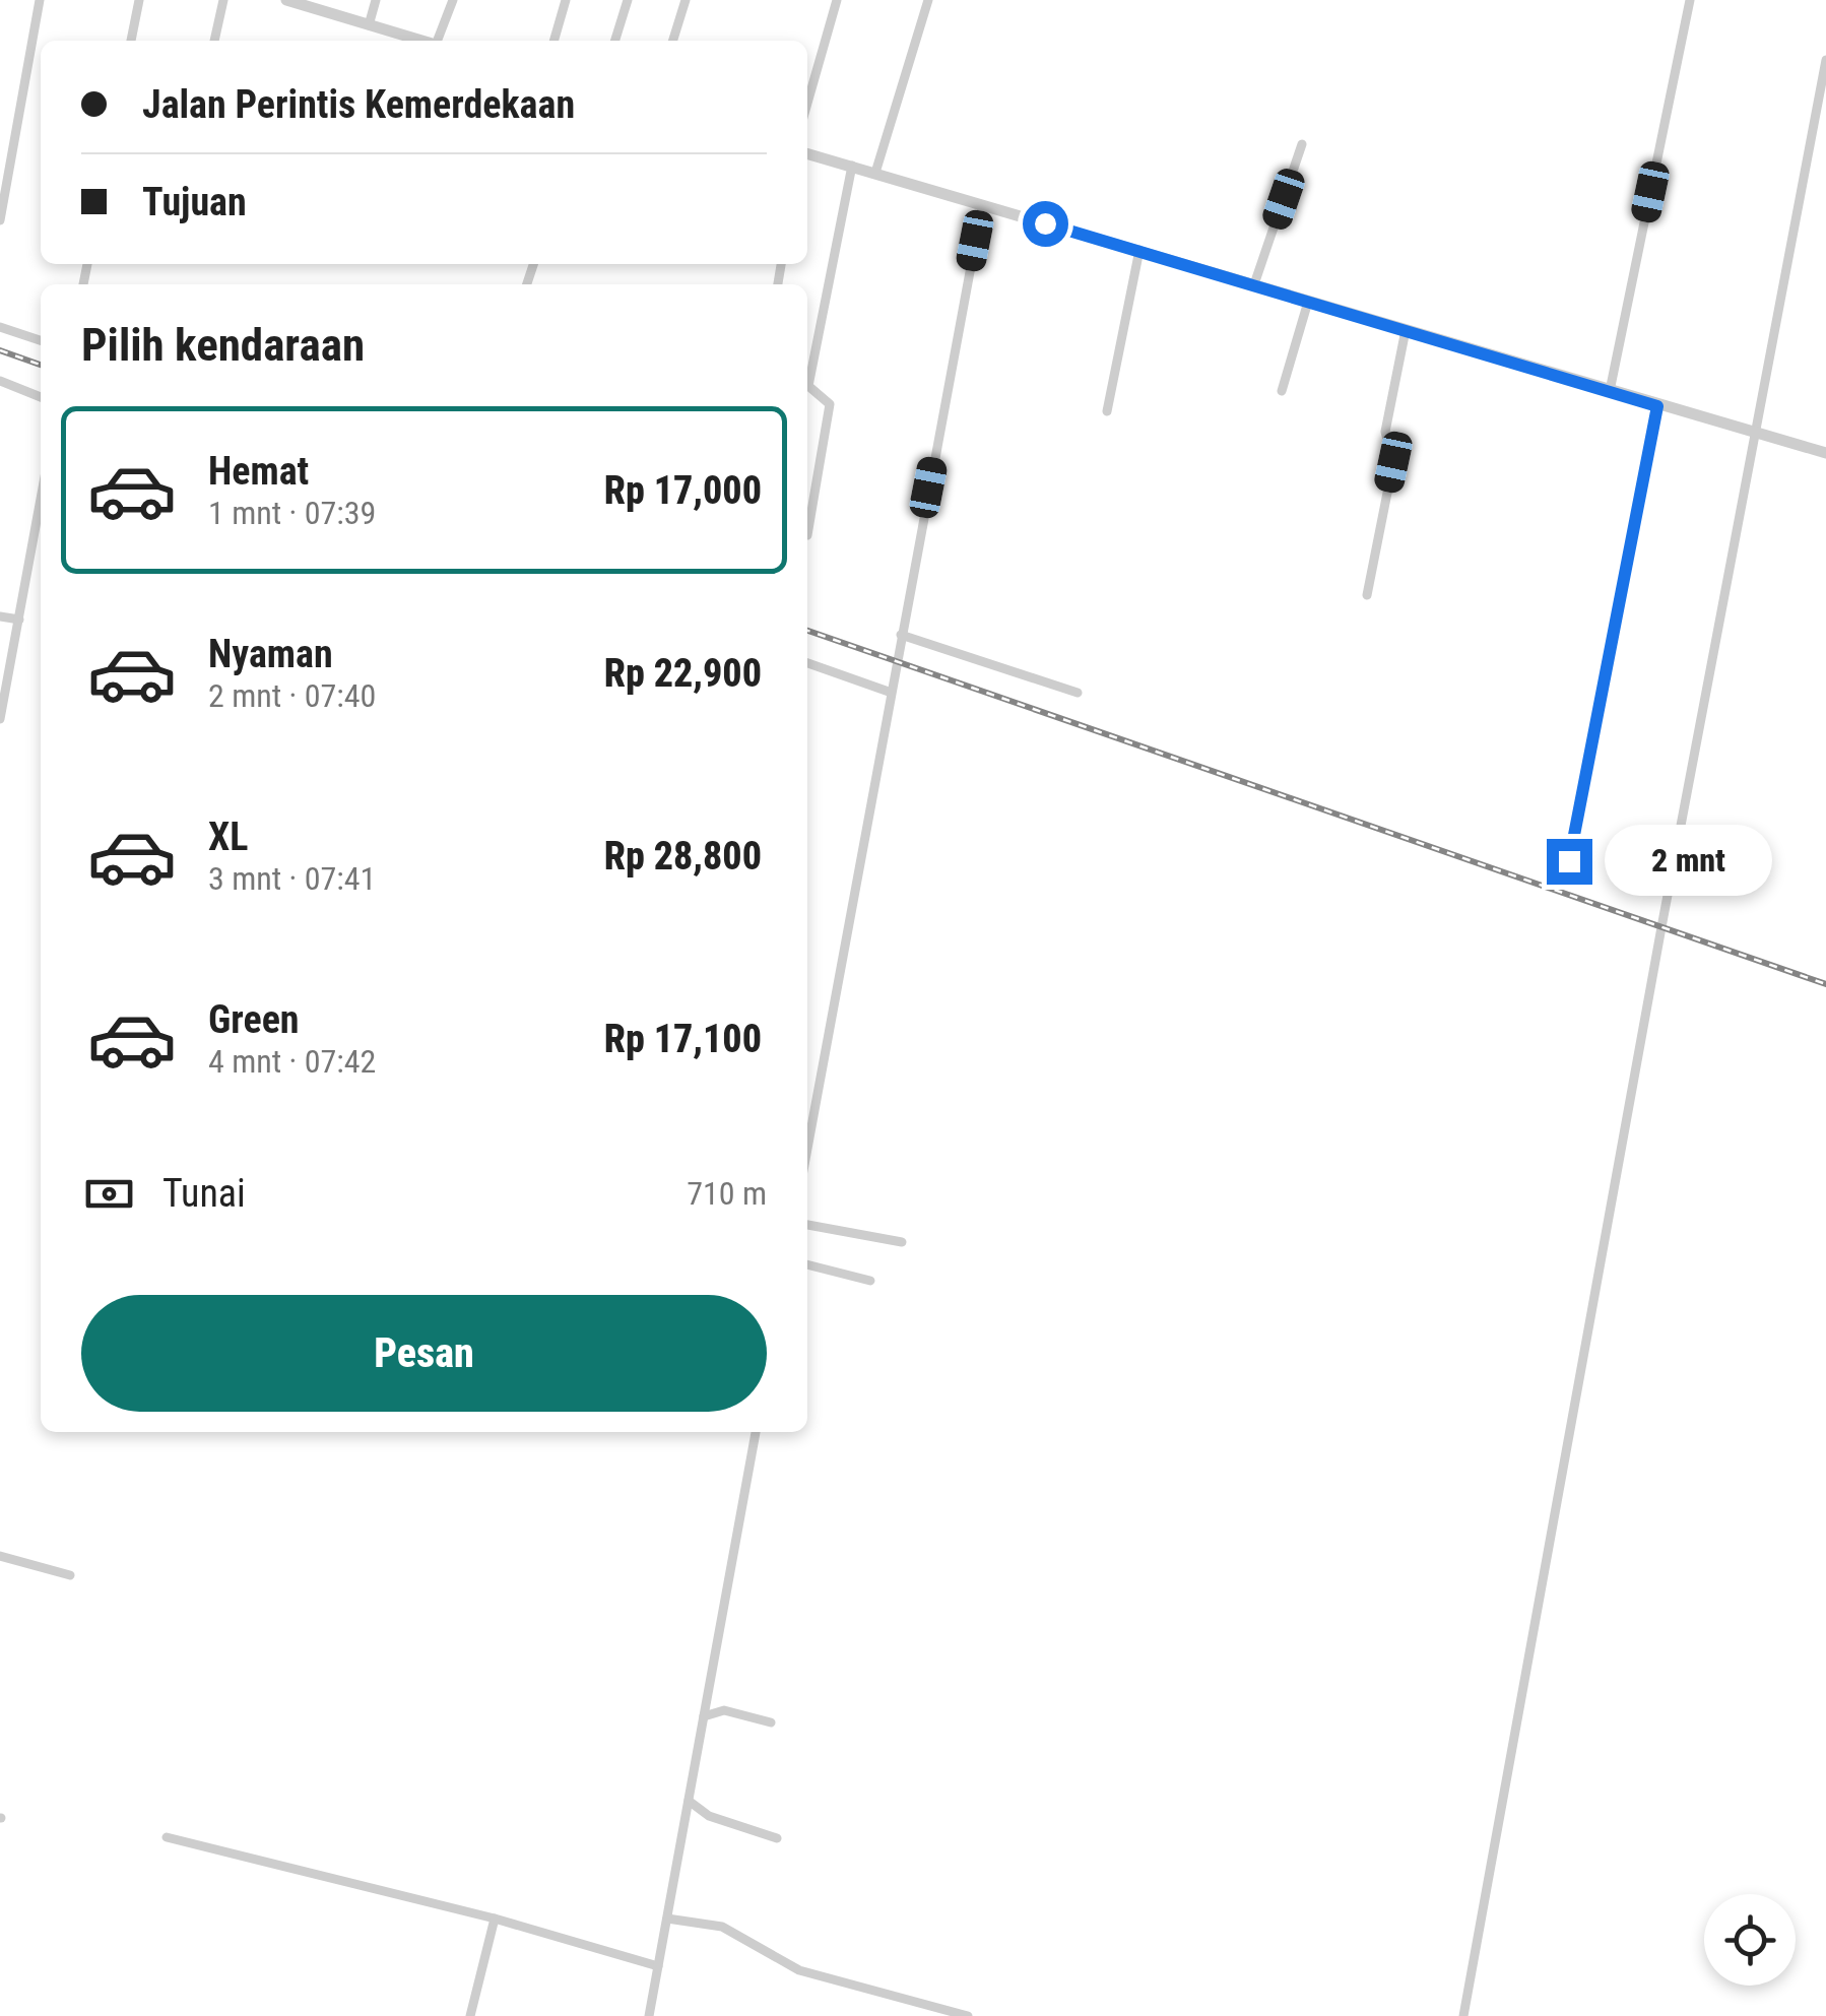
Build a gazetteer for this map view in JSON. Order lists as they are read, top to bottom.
{
  "page": {
    "banner": ["Jalan Perintis Kemerdekaan", "Tujuan"],
    "heading": "Pilih kendaraan",
    "list": [
      {
        "name": "Hemat",
        "note": "1 mnt · 07:39",
        "value": "Rp 17,000"
      },
      {
        "name": "Nyaman",
        "note": "2 mnt · 07:40",
        "value": "Rp 22,900"
      },
      {
        "name": "XL",
        "note": "3 mnt · 07:41",
        "value": "Rp 28,800"
      },
      {
        "name": "Green",
        "note": "4 mnt · 07:42",
        "value": "Rp 17,100"
      }
    ],
    "bubble": "2 mnt",
    "pay": ["Tunai", "710 m"],
    "buttons": "Pesan"
  }
}
